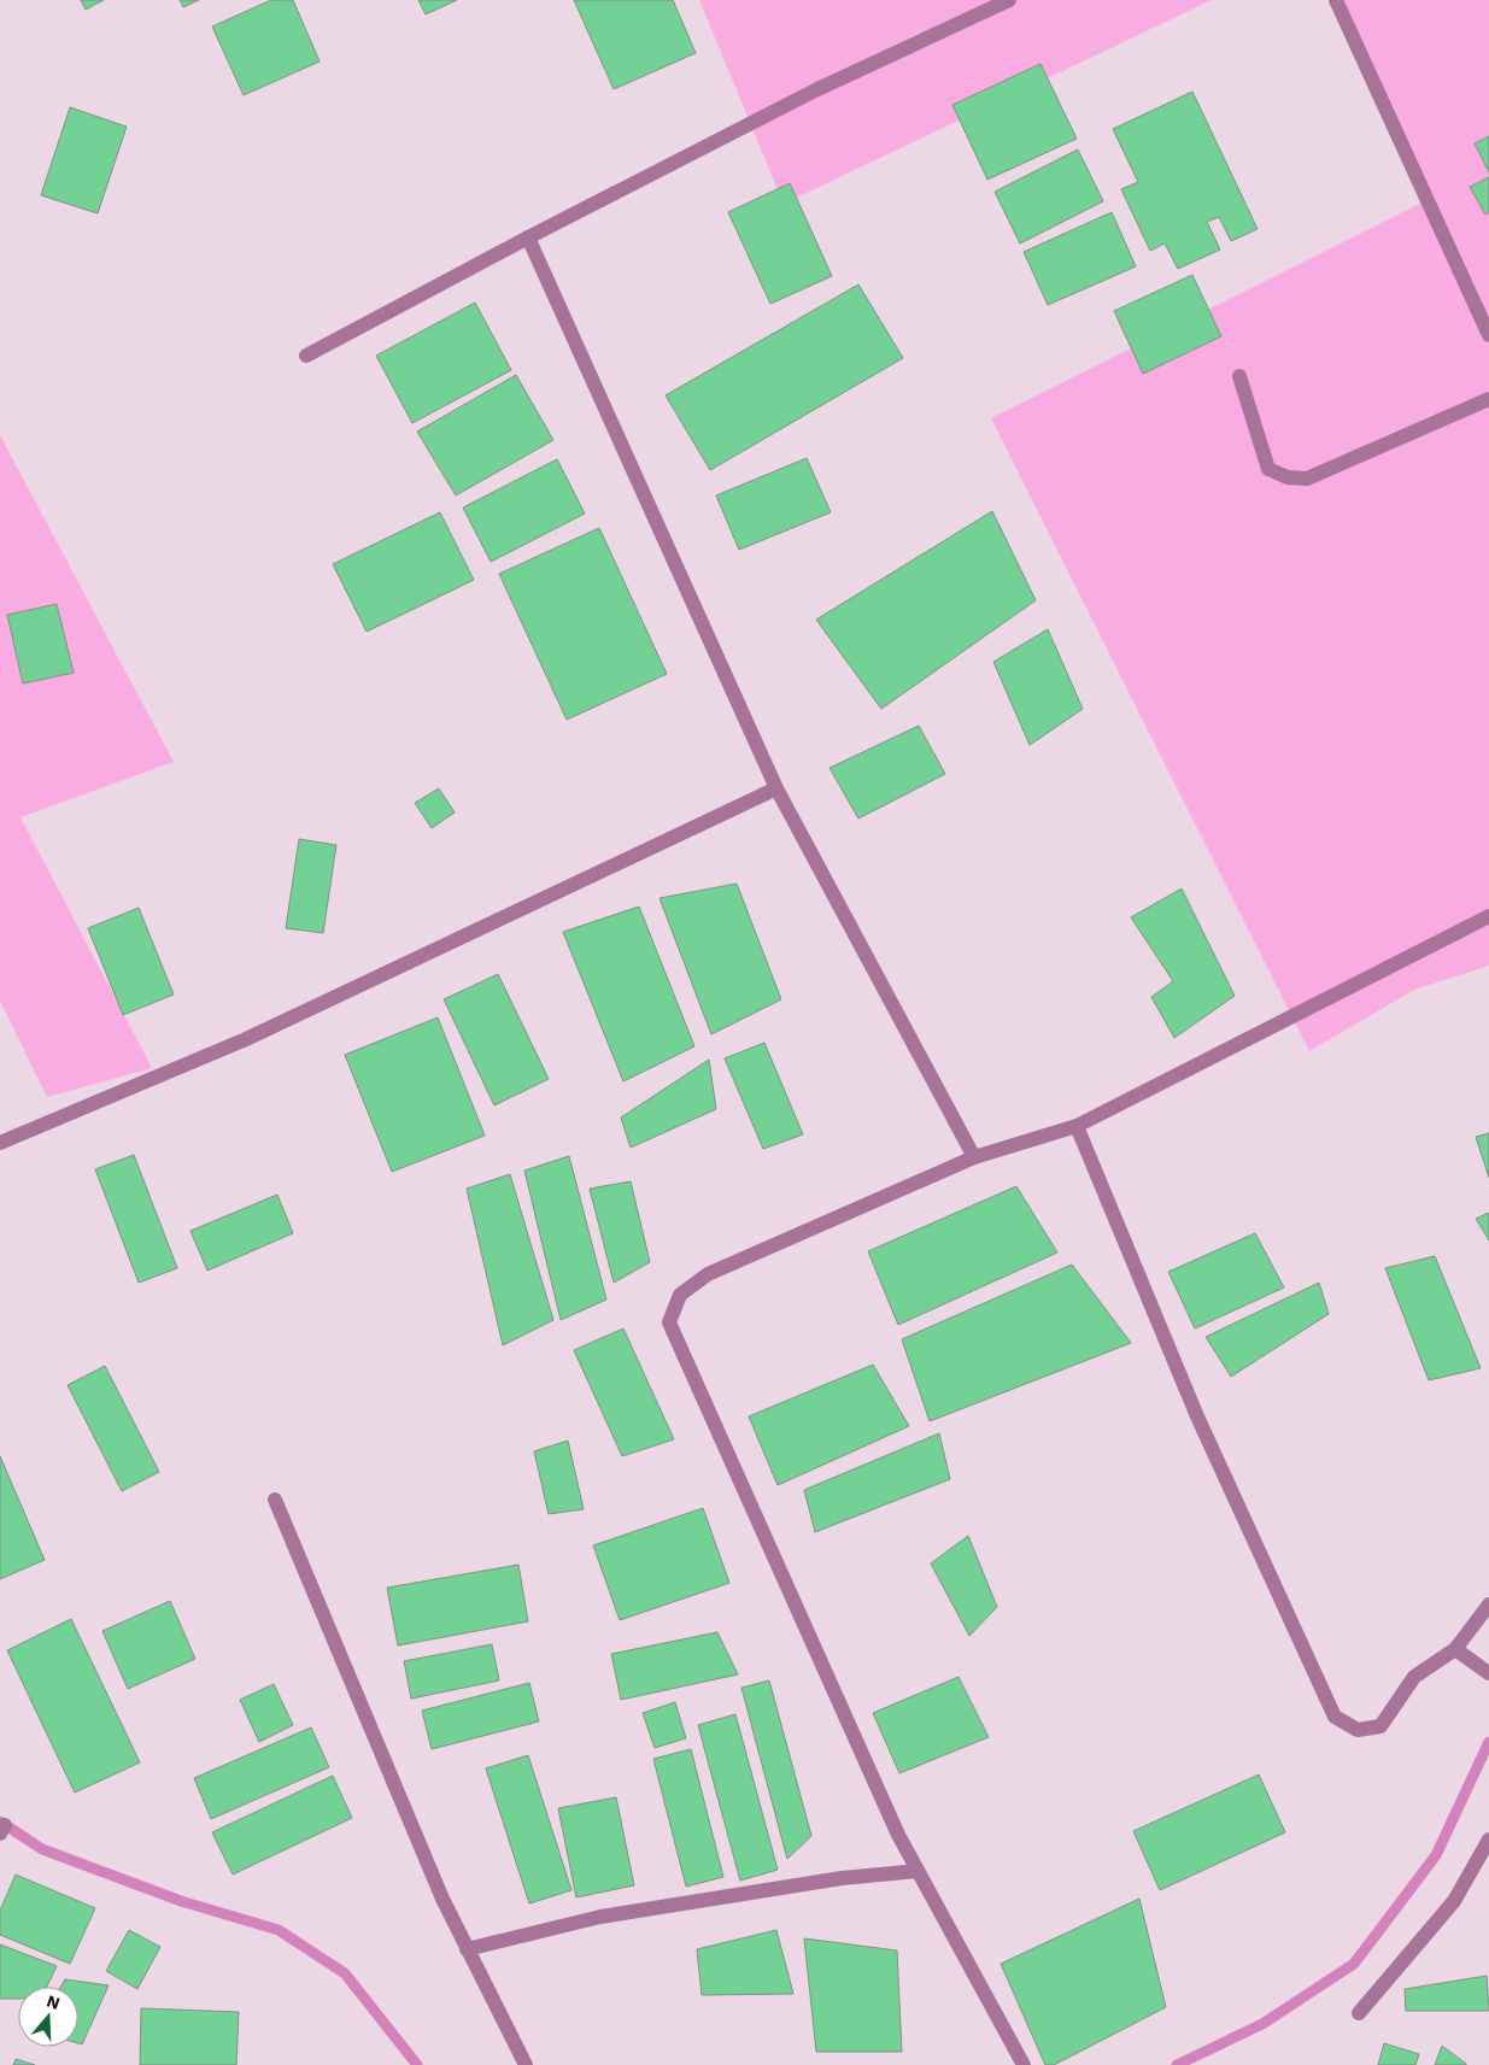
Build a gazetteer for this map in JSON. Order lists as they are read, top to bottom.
{
  "north": "top"
}
